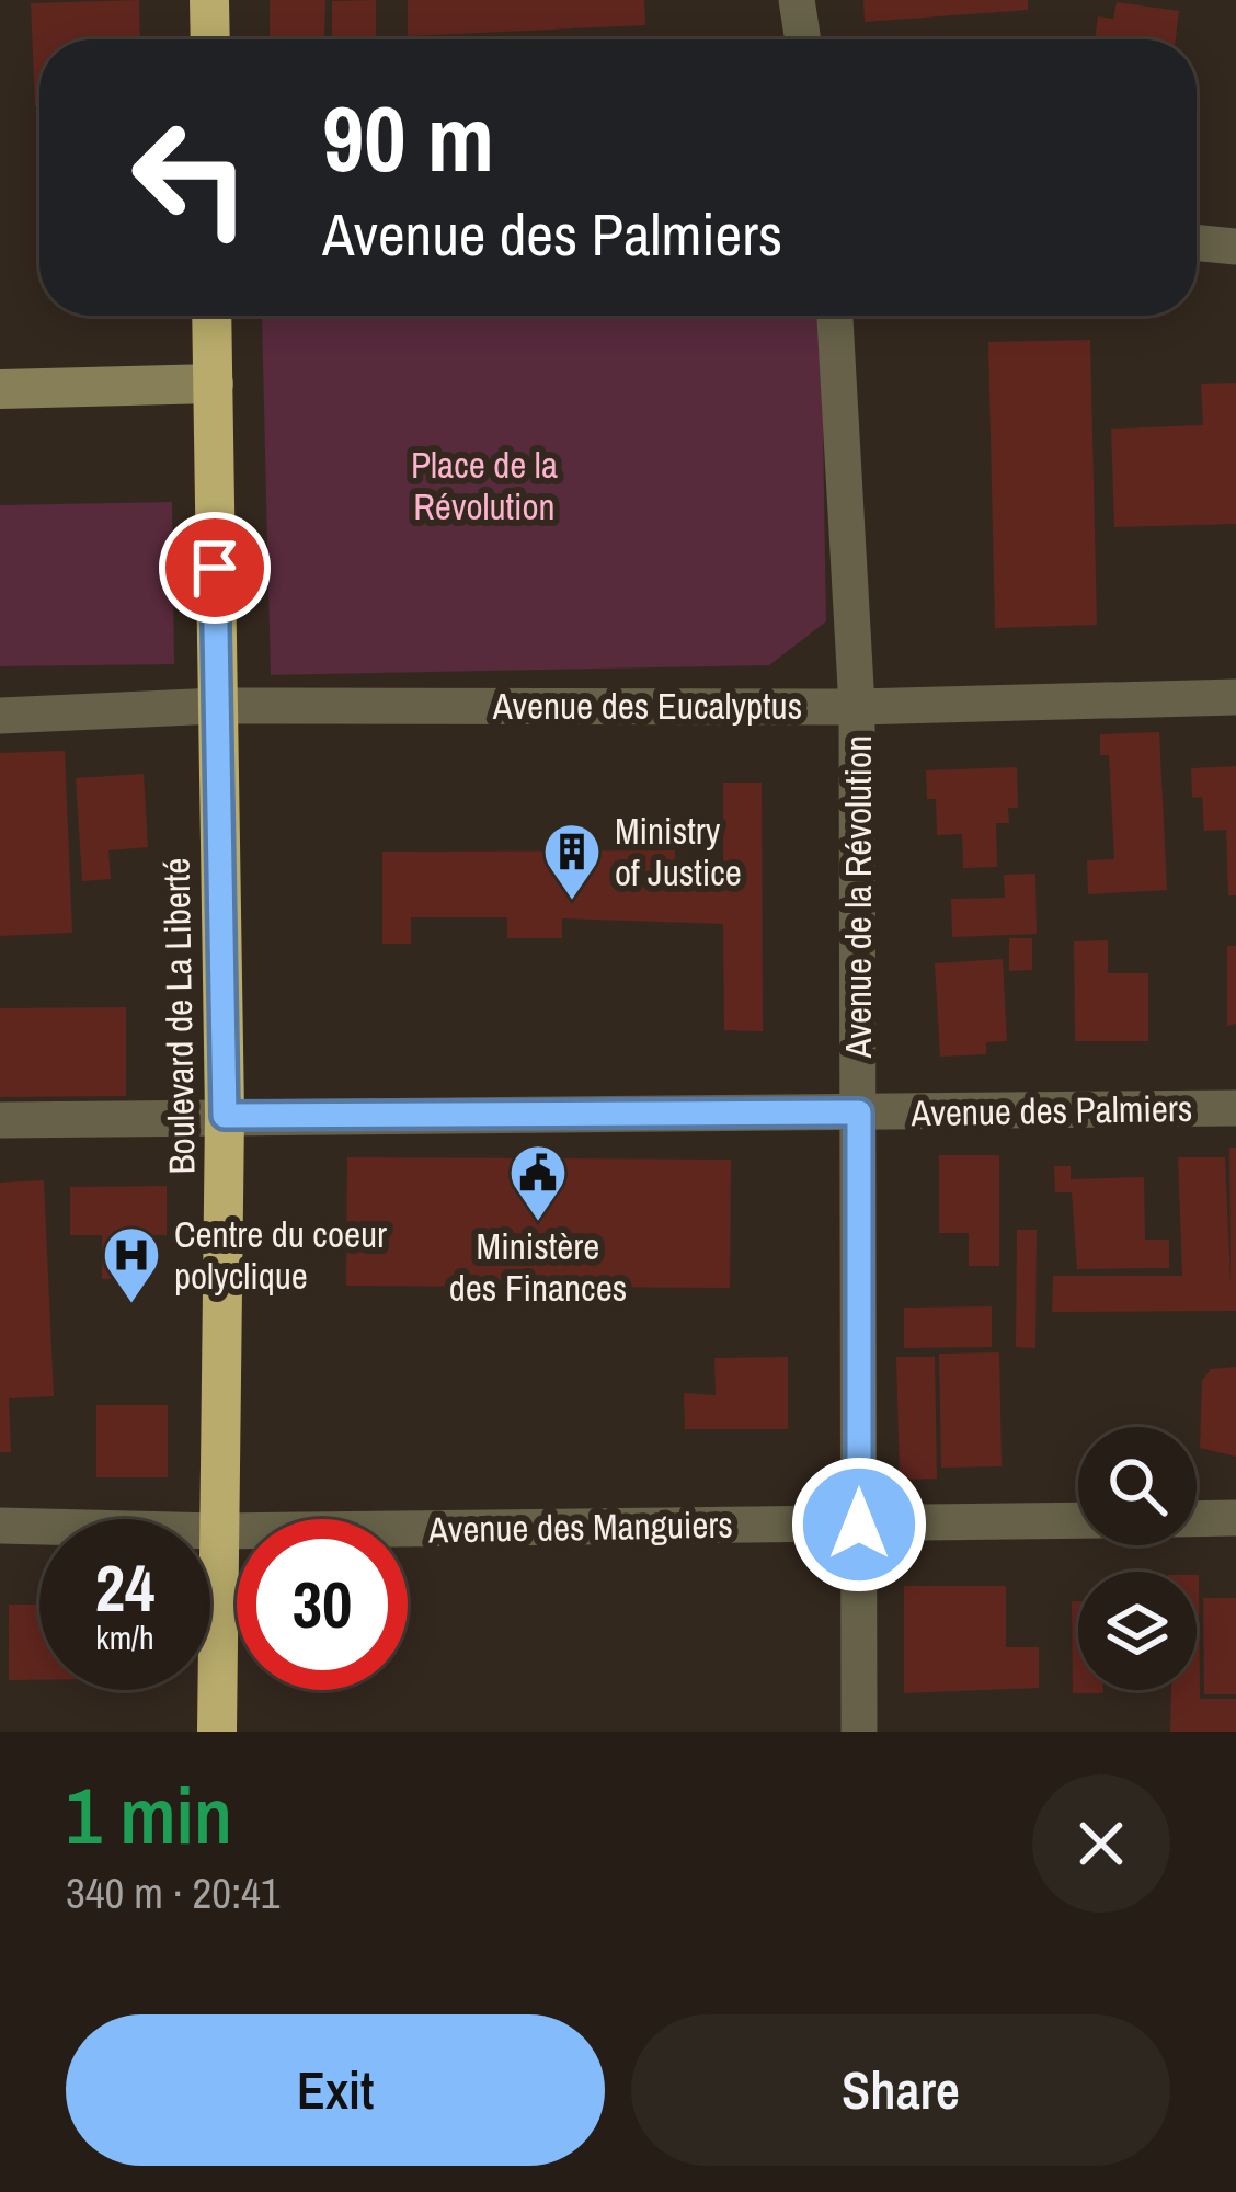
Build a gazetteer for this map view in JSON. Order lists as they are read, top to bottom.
{
  "streets": {
    "highway": ["Boulevard de La Liberté"],
    "street": [
      "Avenue des Eucalyptus",
      "Avenue de la Révolution",
      "Avenue des Palmiers",
      "Avenue des Manguiers"
    ]
  },
  "crossings": [
    ["Avenue des Eucalyptus", "Avenue de la Révolution"],
    ["Avenue des Eucalyptus", "Boulevard de La Liberté"],
    ["Avenue de la Révolution", "Avenue des Palmiers"],
    ["Avenue de la Révolution", "Avenue des Manguiers"],
    ["Boulevard de La Liberté", "Avenue des Palmiers"],
    ["Boulevard de La Liberté", "Avenue des Manguiers"]
  ],
  "parks": ["Place de la Révolution"],
  "places": {
    "building": ["Ministry of Justice"],
    "public building": ["Ministère des Finances"],
    "hospital": ["Centre du coeur polyclique"]
  },
  "page": {
    "turn": ["90 m", "Avenue des Palmiers"],
    "speed": "24 km/h",
    "limit": "30",
    "heading": ["1 min", "340 m · 20:41"],
    "buttons": ["Exit", "Share"]
  }
}
